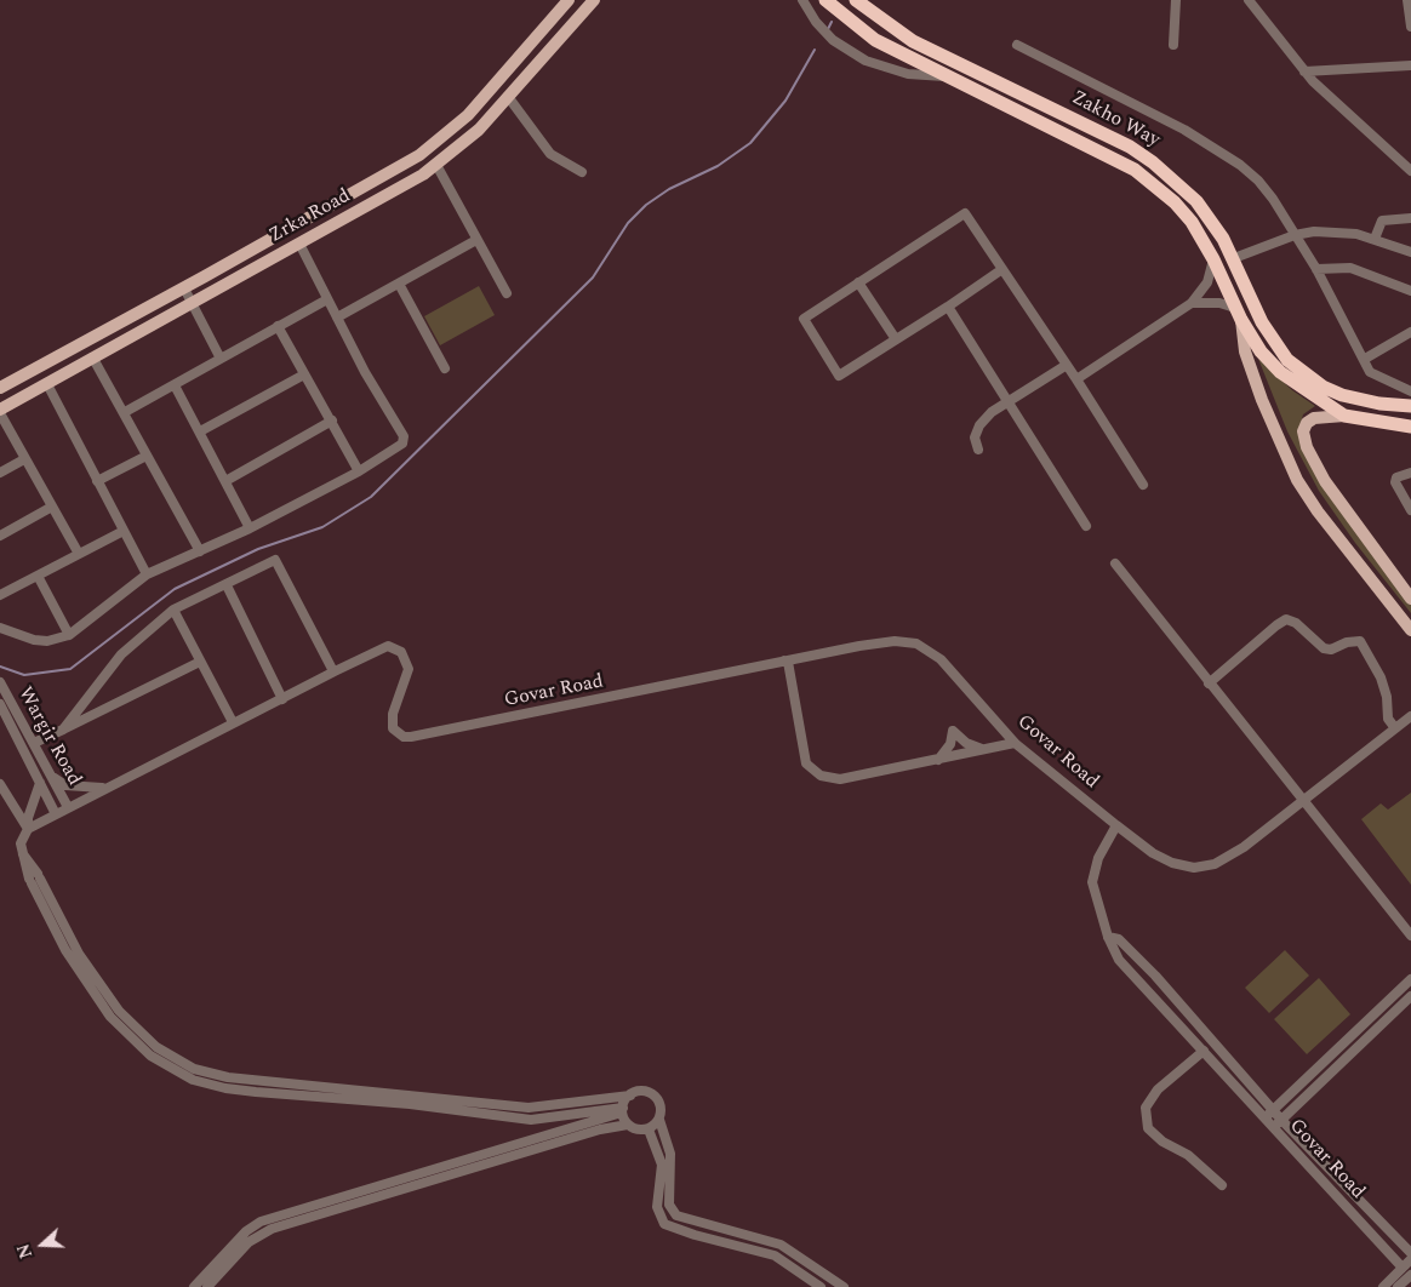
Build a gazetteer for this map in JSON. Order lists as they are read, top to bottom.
{
  "streets": {
    "highway": ["Zakho Way"],
    "main road": ["Zrka Road"],
    "street": ["Govar Road", "Wargir Road"]
  },
  "crossings": [
    ["Govar Road", "Wargir Road"]
  ],
  "north": "left"
}
